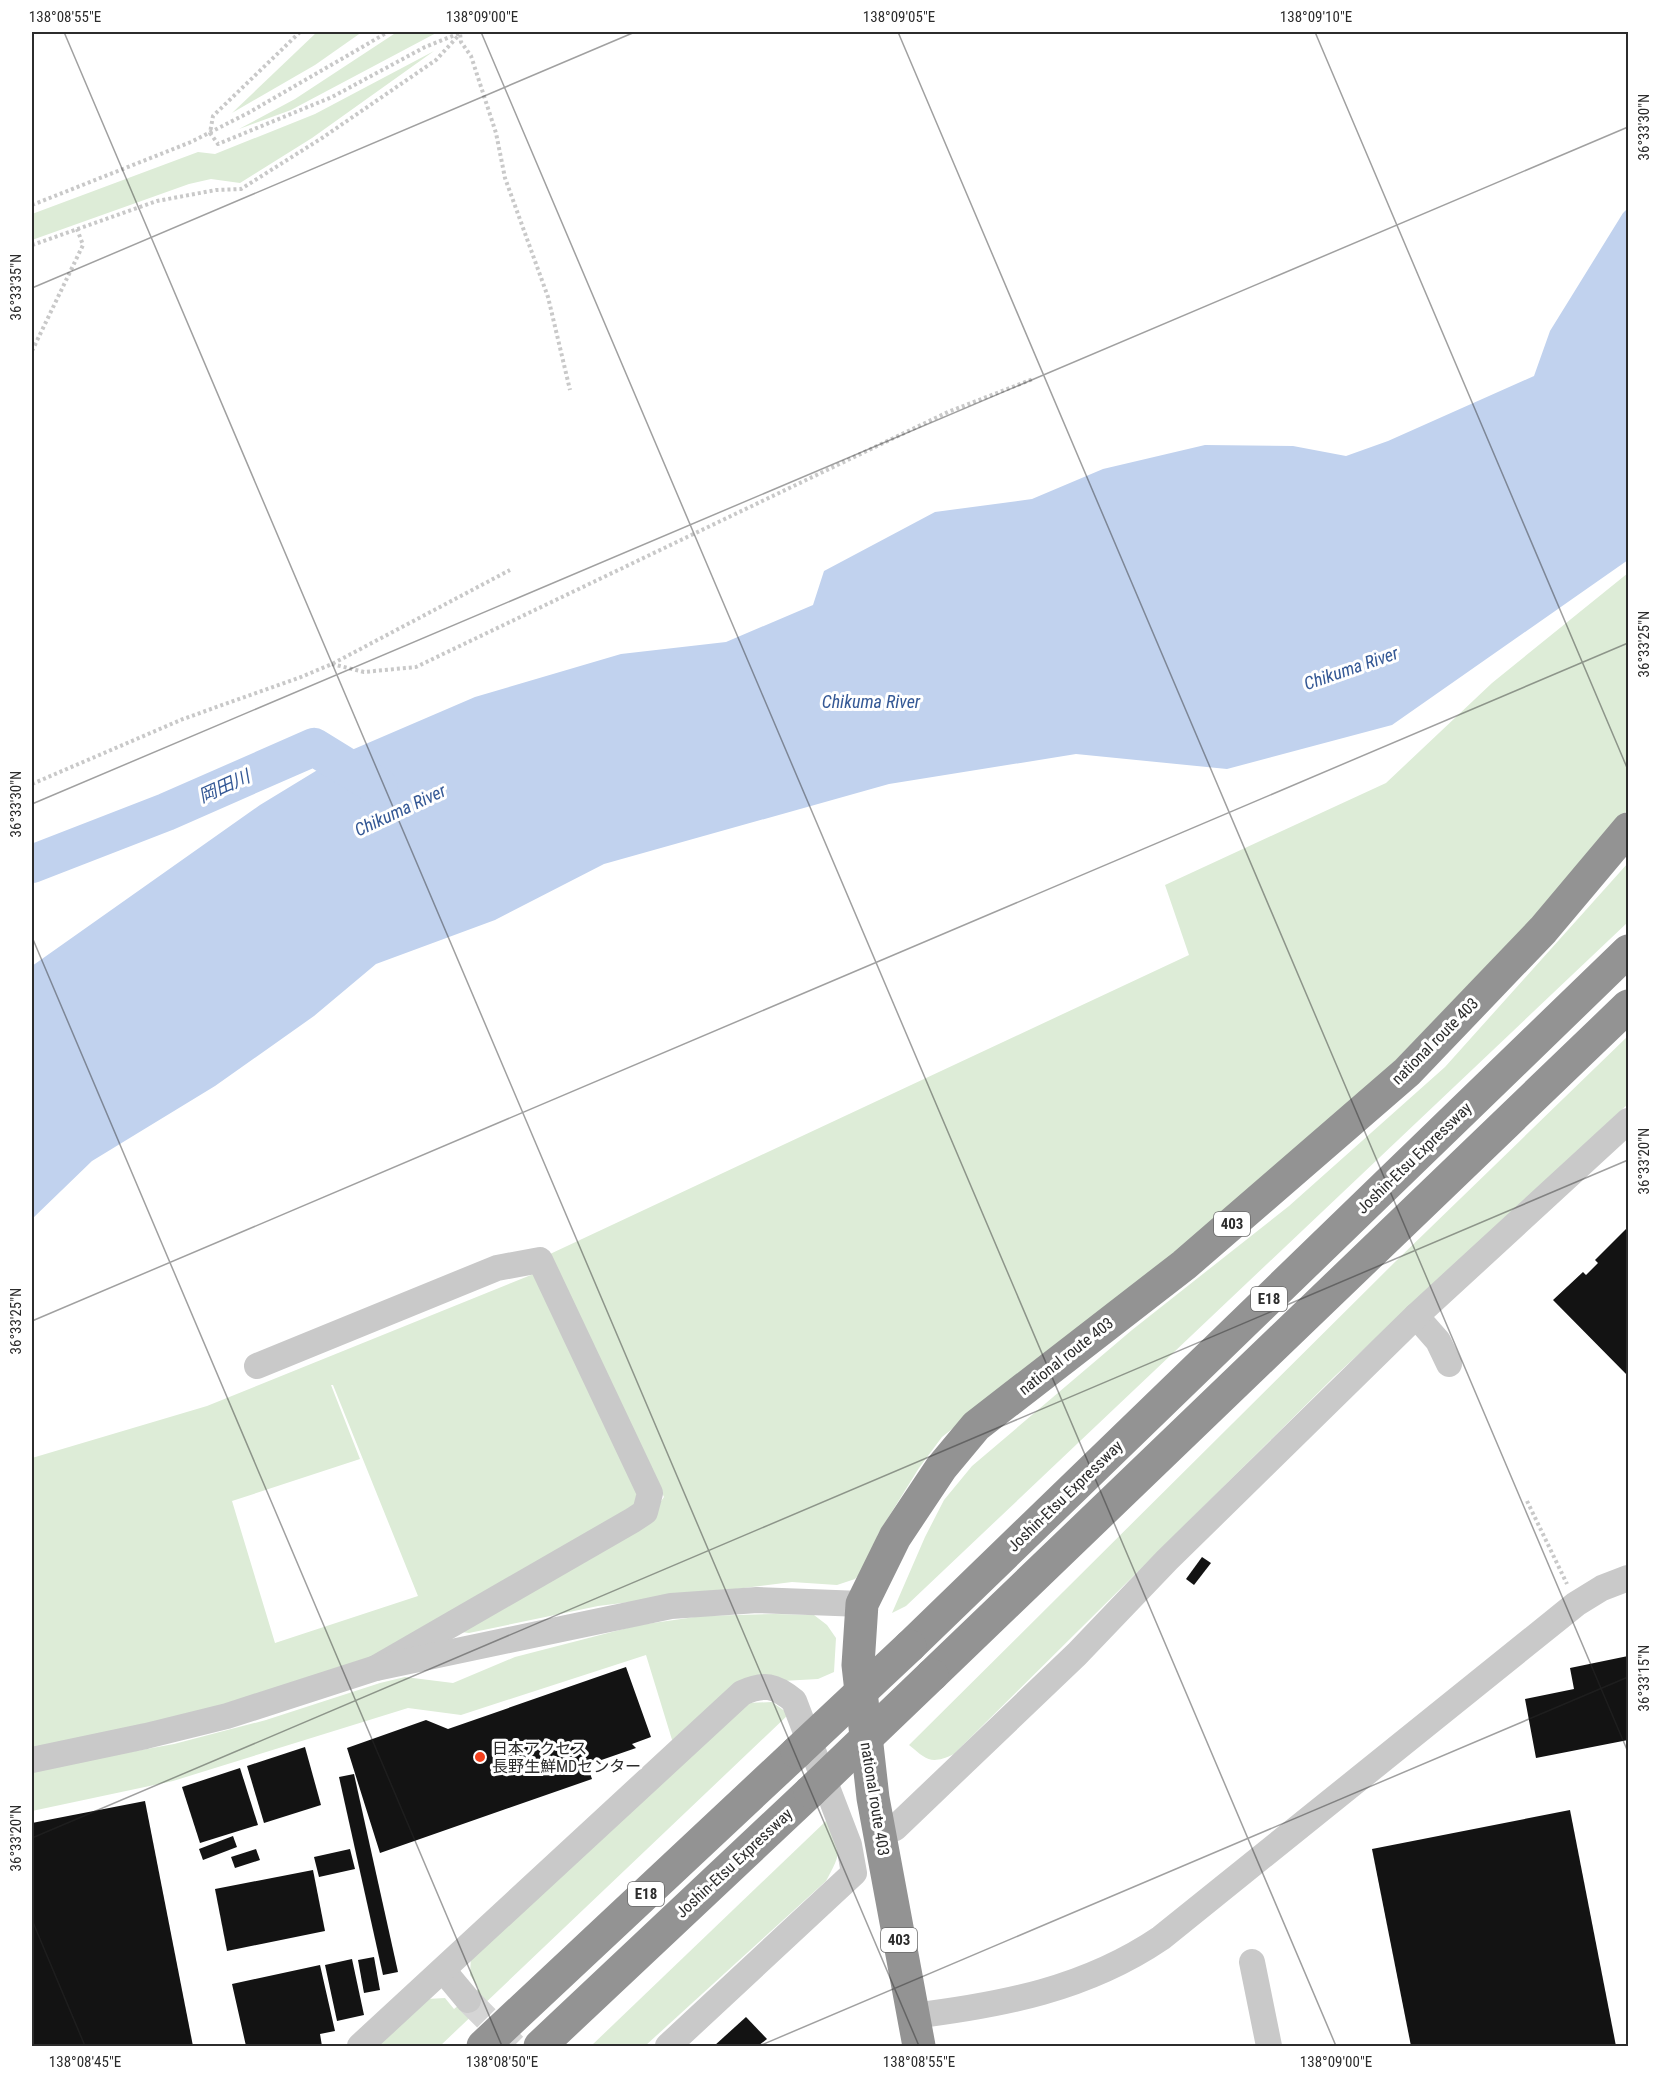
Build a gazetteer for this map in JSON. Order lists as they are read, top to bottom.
{
  "streets": {
    "highway": [
      "national route 403",
      "Joshin-Etsu Expressway",
      "403",
      "E18"
    ]
  },
  "water": ["Chikuma River", "岡田川"],
  "places": ["日本アクセス 長野生鮮MDセンター"],
  "coordinates": [
    "138°08'55\"E",
    "138°09'00\"E",
    "138°09'05\"E",
    "138°09'10\"E",
    "36°33'30\"N",
    "36°33'35\"N",
    "36°33'25\"N",
    "36°33'20\"N",
    "36°33'15\"N",
    "138°08'45\"E",
    "138°08'50\"E"
  ]
}
